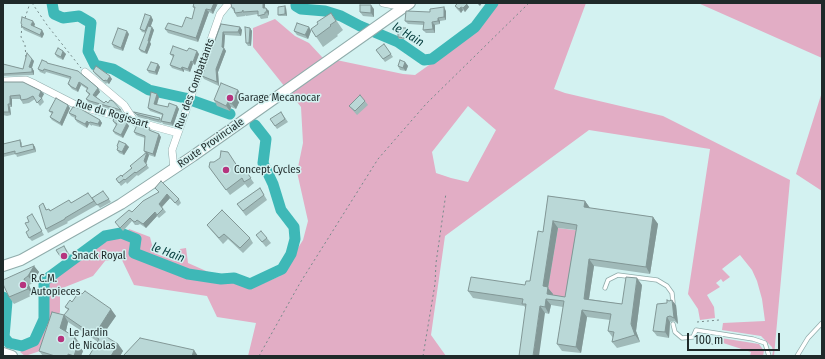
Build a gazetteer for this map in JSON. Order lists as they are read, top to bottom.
{
  "streets": {
    "main road": ["Route Provinciale"],
    "street": ["Rue des Combattants", "Rue du Rogissart"]
  },
  "crossings": [
    ["Rue des Combattants", "Rue du Rogissart"],
    ["Rue des Combattants", "Route Provinciale"]
  ],
  "water": ["le Hain"],
  "places": [
    "Garage Mecanocar",
    "Concept Cycles",
    "Snack Royal",
    "R.C.M. Autopieces",
    "Le Jardin de Nicolas"
  ],
  "scale_bar": "100 m"
}
